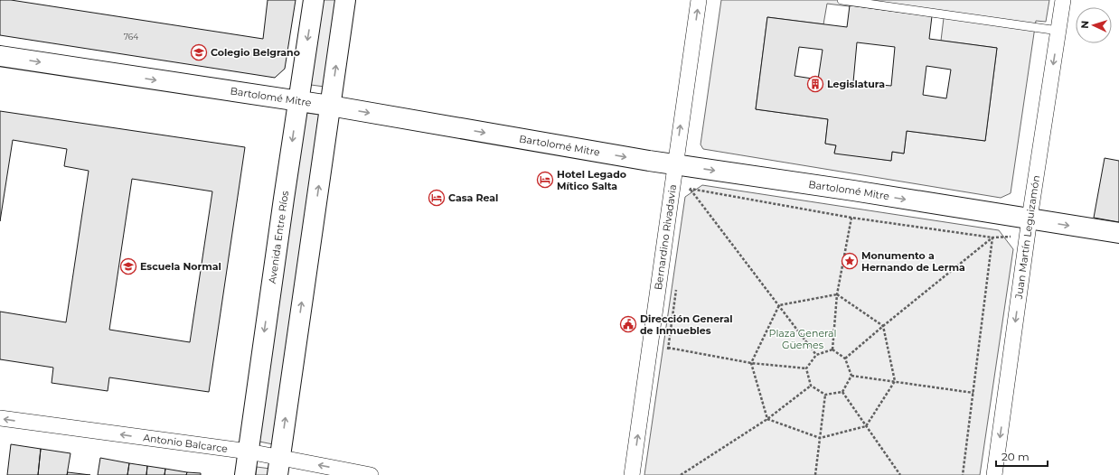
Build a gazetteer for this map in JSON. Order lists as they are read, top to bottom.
{
  "streets": {
    "street": [
      "Bartolomé Mitre",
      "Avenida Entre Ríos",
      "Bernardino Rivadavia",
      "Juan Martín Leguizamón",
      "Antonio Balcarce"
    ]
  },
  "crossings": [
    ["Bartolomé Mitre", "Avenida Entre Ríos"],
    ["Bartolomé Mitre", "Bernardino Rivadavia"],
    ["Bartolomé Mitre", "Juan Martín Leguizamón"],
    ["Avenida Entre Ríos", "Antonio Balcarce"]
  ],
  "one_way": [
    "Bartolomé Mitre",
    "Bernardino Rivadavia",
    "Juan Martín Leguizamón",
    "Antonio Balcarce"
  ],
  "parks": ["Plaza General Güemes"],
  "places": {
    "school or university": ["Colegio Belgrano", "Escuela Normal"],
    "building": ["Legislatura"],
    "hotel": ["Hotel Legado Mítico Salta", "Casa Real"],
    "place": ["Monumento a Hernando de Lerma"],
    "public building": ["Dirección General de Inmuebles"]
  },
  "house_numbers": ["764"],
  "scale_bar": "20 m",
  "north": "left"
}
